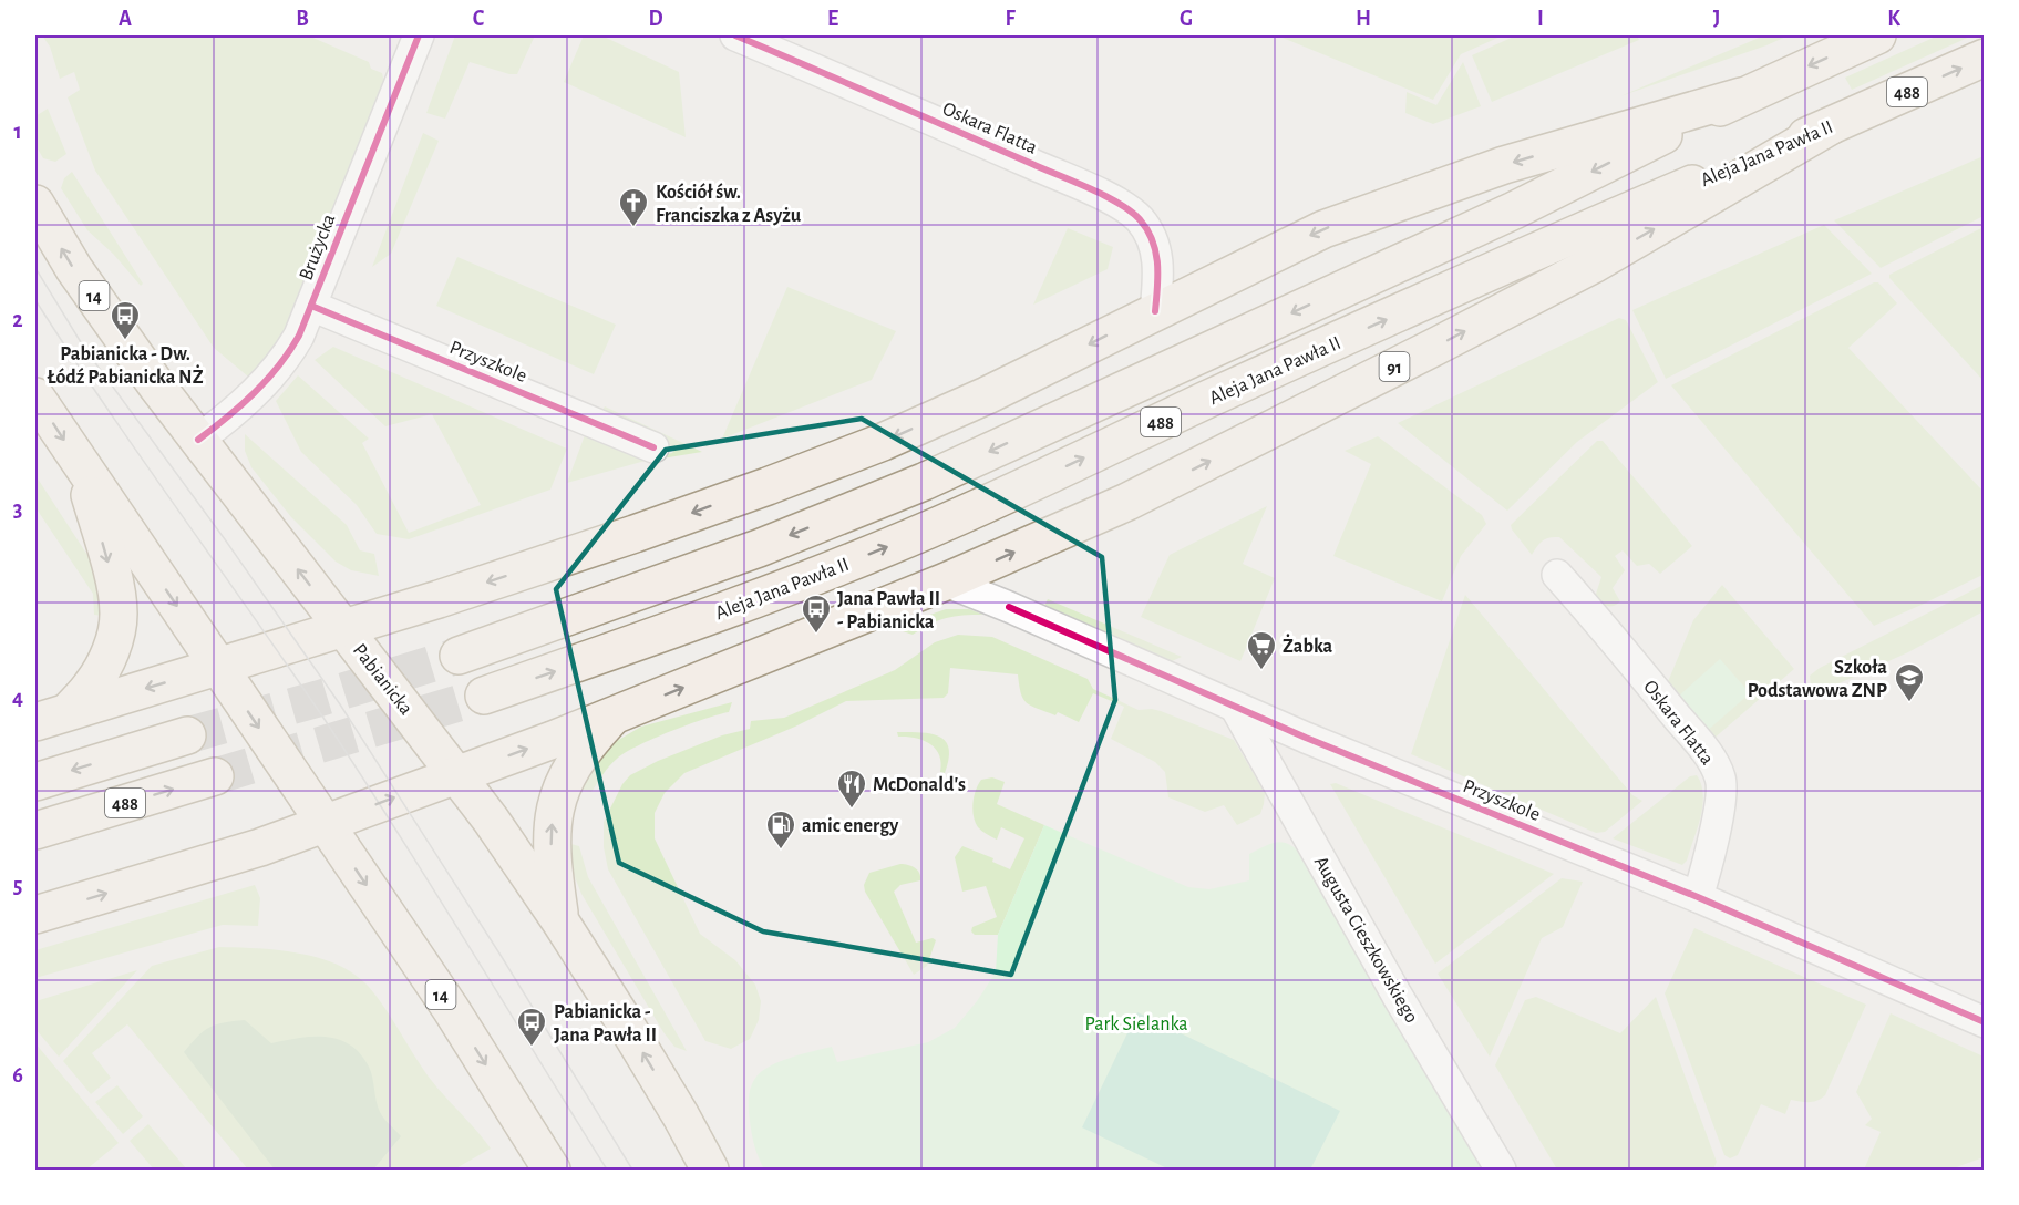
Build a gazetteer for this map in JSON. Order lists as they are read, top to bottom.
{
  "streets": {
    "main road": [
      "488",
      "Aleja Jana Pawła II",
      "14",
      "91",
      "Pabianicka"
    ],
    "street": [
      "Oskara Flatta",
      "Brużycka",
      "Przyszkole",
      "Augusta Cieszkowskiego"
    ]
  },
  "crossings": [
    ["Oskara Flatta", "Przyszkole"],
    ["Aleja Jana Pawła II", "91"],
    ["Brużycka", "Przyszkole"],
    ["Brużycka", "Pabianicka"],
    ["Przyszkole", "91"],
    ["Przyszkole", "Augusta Cieszkowskiego"]
  ],
  "parks": ["Park Sielanka"],
  "places": {
    "church": ["Kościół św. Franciszka z Asyżu"],
    "bus stop": ["Pabianicka - Dw. Łódź Pabianicka NŻ", "Jana Pawła II - Pabianicka", "Pabianicka - Jana Pawła II"],
    "supermarket": ["Żabka"],
    "school or university": ["Szkoła Podstawowa ZNP"],
    "restaurant": ["McDonald's"],
    "fuel station": ["amic energy"]
  },
  "grid": {
    "columns": [
      "A",
      "B",
      "C",
      "D",
      "E",
      "F",
      "G",
      "H",
      "I",
      "J",
      "K"
    ],
    "rows": [
      "1",
      "2",
      "3",
      "4",
      "5",
      "6"
    ]
  }
}
